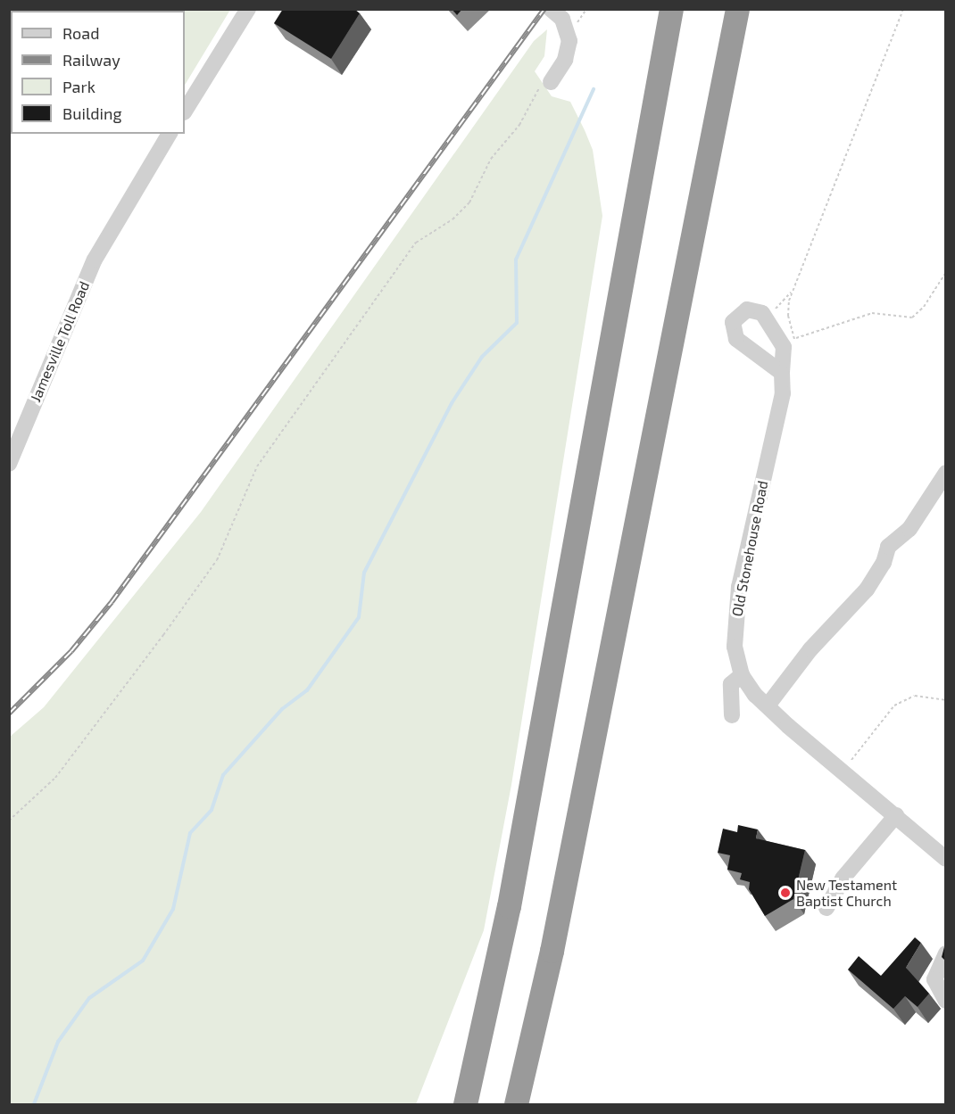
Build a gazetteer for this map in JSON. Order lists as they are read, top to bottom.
{
  "streets": {
    "street": ["Jamesville Toll Road", "Old Stonehouse Road"]
  },
  "places": ["New Testament Baptist Church"],
  "legend": [
    "Road",
    "Railway",
    "Park",
    "Building"
  ]
}
